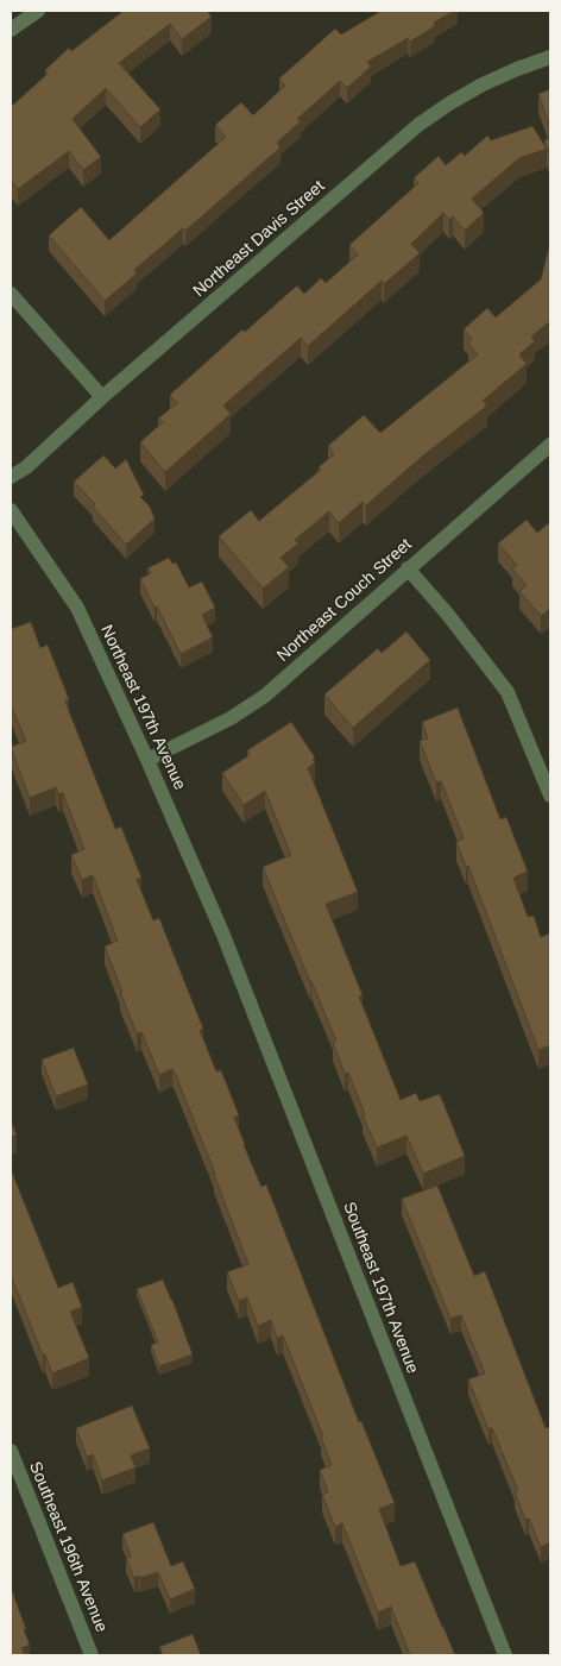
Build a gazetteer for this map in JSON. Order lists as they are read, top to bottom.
{
  "streets": {
    "street": [
      "Northeast Davis Street",
      "Northeast Couch Street",
      "Northeast 197th Avenue",
      "Southeast 197th Avenue",
      "Southeast 196th Avenue"
    ]
  },
  "crossings": [
    ["Northeast Couch Street", "Northeast 197th Avenue"],
    ["Northeast 197th Avenue", "Southeast 197th Avenue"]
  ]
}
